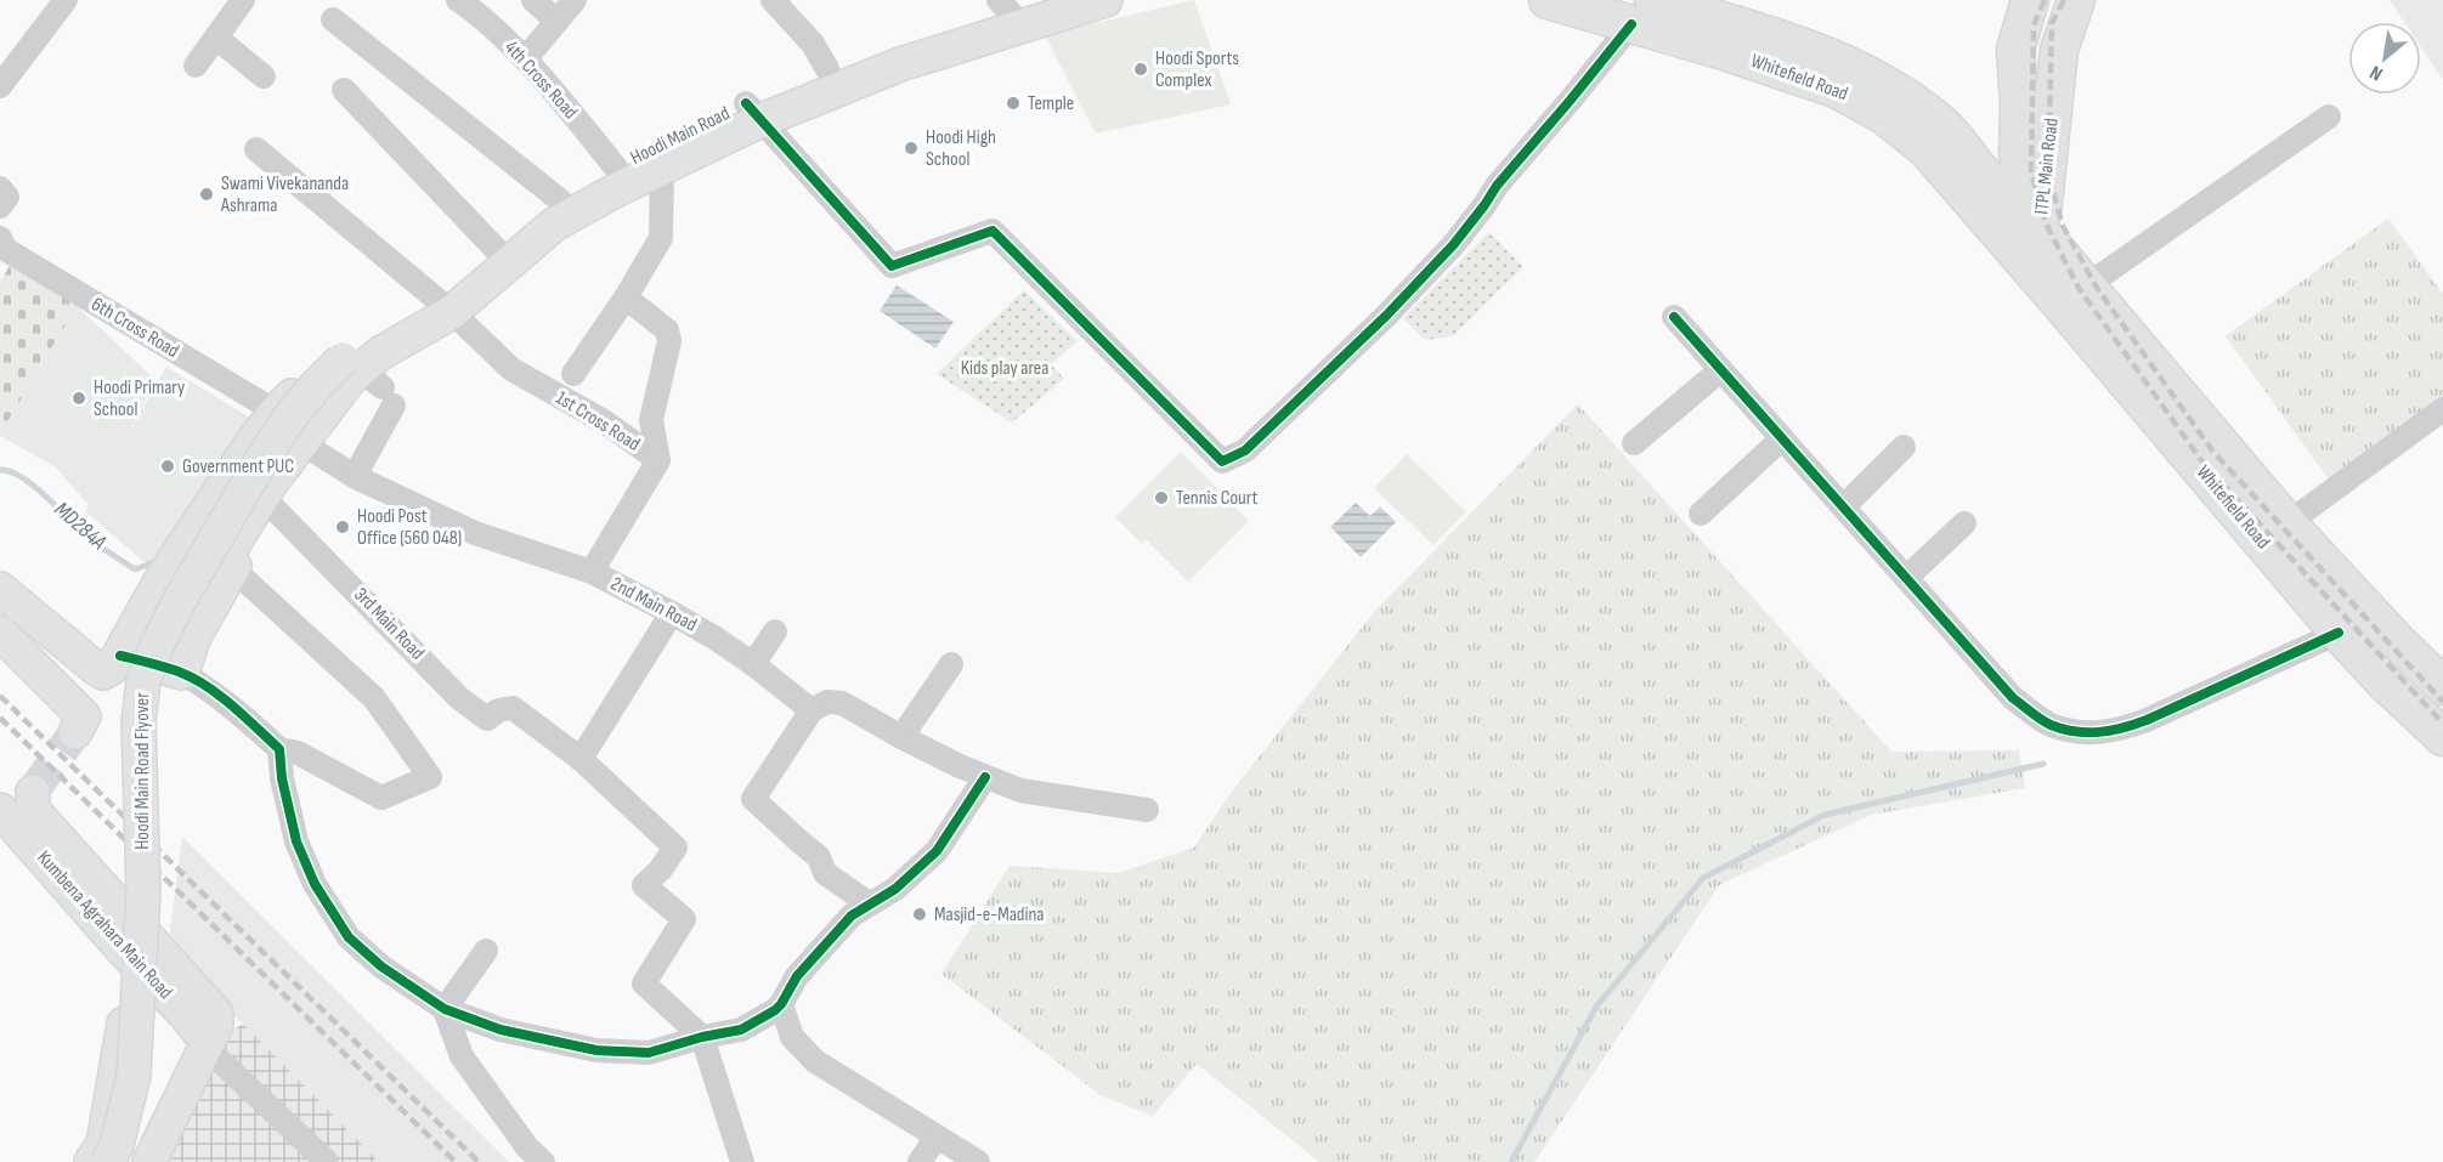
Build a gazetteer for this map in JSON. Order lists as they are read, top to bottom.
{
  "streets": {
    "main road": [
      "Whitefield Road",
      "Hoodi Main Road",
      "ITPL Main Road",
      "Hoodi Main Road Flyover",
      "Kumbena Agrahara Main Road"
    ],
    "street": [
      "4th Cross Road",
      "6th Cross Road",
      "1st Cross Road",
      "2nd Main Road",
      "3rd Main Road"
    ]
  },
  "crossings": [
    ["Whitefield Road", "ITPL Main Road"],
    ["4th Cross Road", "Hoodi Main Road"],
    ["Hoodi Main Road", "1st Cross Road"],
    ["Hoodi Main Road", "Hoodi Main Road Flyover"],
    ["1st Cross Road", "2nd Main Road"]
  ],
  "water": ["MD284A"],
  "parks": ["Kids play area"],
  "places": [
    "Hoodi Sports Complex",
    "Temple",
    "Hoodi High School",
    "Swami Vivekananda Ashrama",
    "Hoodi Primary School",
    "Government PUC",
    "Tennis Court",
    "Hoodi Post Office (560 048)",
    "Masjid-e-Madina"
  ],
  "north": "bottom left"
}
